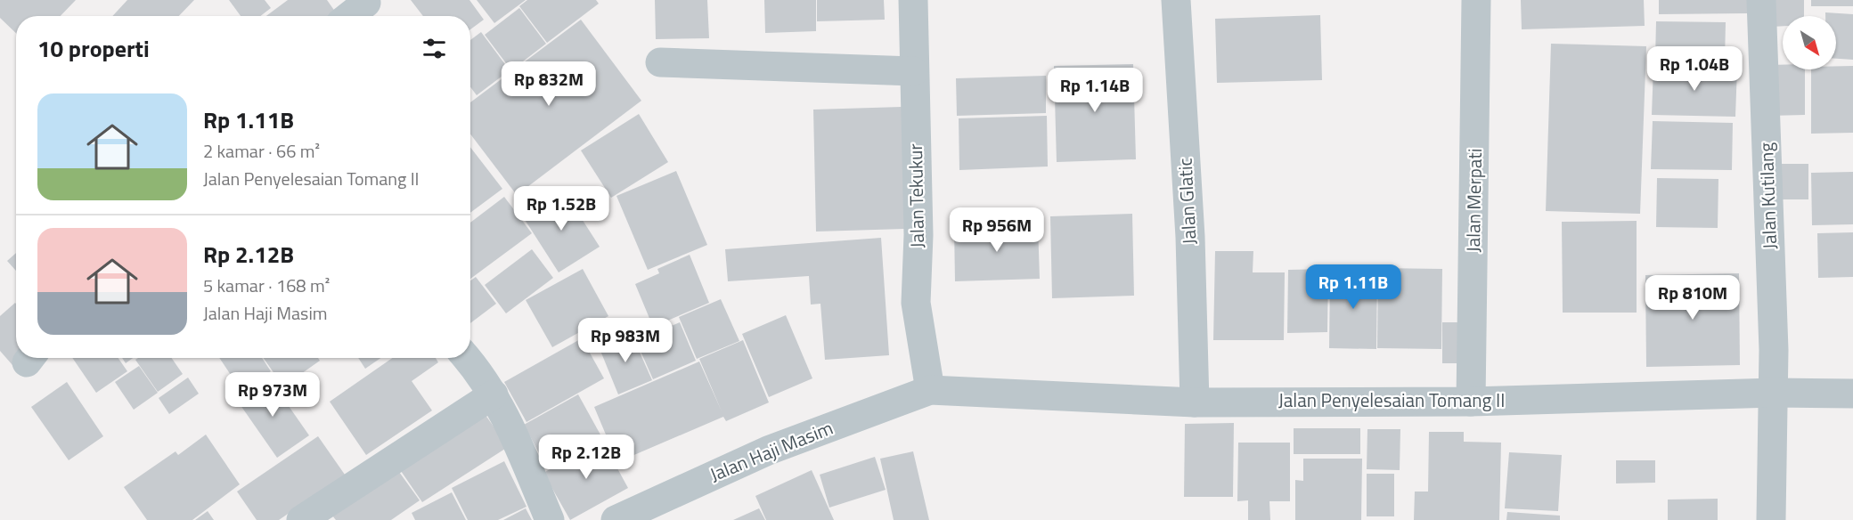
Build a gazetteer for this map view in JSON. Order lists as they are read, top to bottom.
{
  "streets": {
    "street": [
      "Jalan Tekukur",
      "Jalan Kutilang",
      "Jalan Merpati",
      "Jalan Glatic",
      "Jalan Penyelesaian Tomang II",
      "Jalan Haji Masim"
    ]
  },
  "crossings": [
    ["Jalan Tekukur", "Jalan Penyelesaian Tomang II"],
    ["Jalan Tekukur", "Jalan Haji Masim"],
    ["Jalan Kutilang", "Jalan Penyelesaian Tomang II"],
    ["Jalan Merpati", "Jalan Penyelesaian Tomang II"],
    ["Jalan Glatic", "Jalan Penyelesaian Tomang II"],
    ["Jalan Penyelesaian Tomang II", "Jalan Haji Masim"]
  ],
  "north": "bottom right",
  "page": {
    "heading": "10 properti",
    "price": [
      "Rp 1.04B",
      "Rp 832M",
      "Rp 1.14B",
      "Rp 1.52B",
      "Rp 956M",
      "Rp 1.11B",
      "Rp 810M",
      "Rp 983M",
      "Rp 973M",
      "Rp 2.12B"
    ],
    "list": [
      {
        "name": "Rp 1.11B",
        "note": "2 kamar · 66 m² · Jalan Penyelesaian Tomang II"
      },
      {
        "name": "Rp 2.12B",
        "note": "5 kamar · 168 m² · Jalan Haji Masim"
      }
    ]
  }
}
